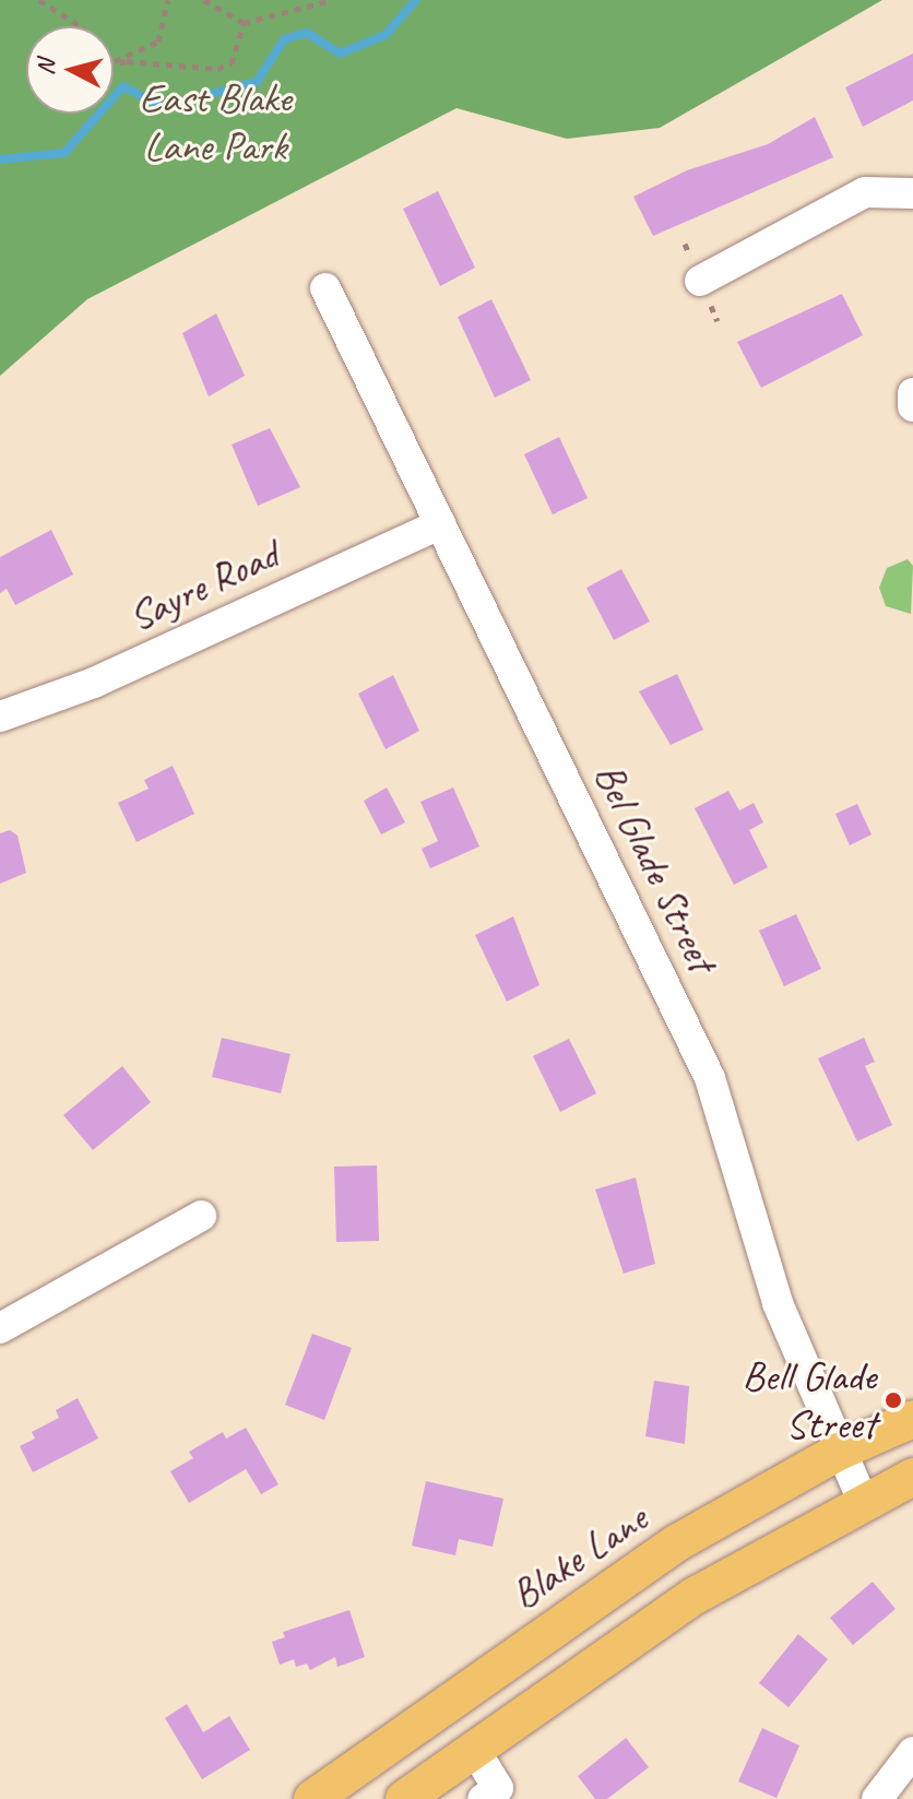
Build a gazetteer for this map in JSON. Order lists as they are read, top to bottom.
{
  "streets": {
    "main road": ["Blake Lane"],
    "street": ["Sayre Road", "Bel Glade Street"]
  },
  "crossings": [
    ["Sayre Road", "Bel Glade Street"],
    ["Bel Glade Street", "Blake Lane"]
  ],
  "parks": ["East Blake Lane Park"],
  "places": ["Bell Glade Street"],
  "north": "left"
}
